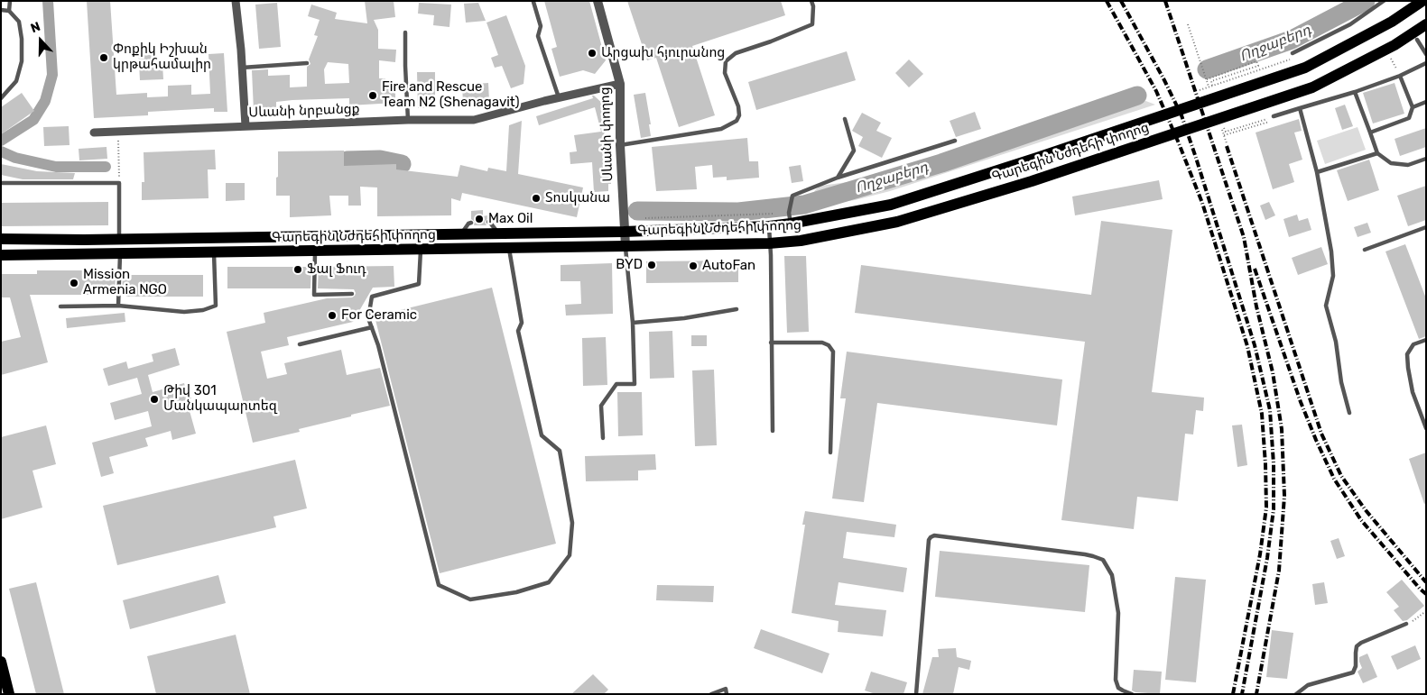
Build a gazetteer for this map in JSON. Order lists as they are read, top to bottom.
{
  "streets": {
    "main road": ["Գարեգին Նժդեհի փողոց"],
    "street": ["Սևանի նրբանցք", "Սևանի փողոց"]
  },
  "crossings": [
    ["Սևանի նրբանցք", "Սևանի փողոց"],
    ["Սևանի փողոց", "Գարեգին Նժդեհի փողոց"]
  ],
  "water": ["Ողջաբերդ"],
  "places": [
    "Արցախ հյուրանոց",
    "Փոքիկ Իշխան կրթահամալիր",
    "Fire and Rescue Team N2 (Shenagavit)",
    "Տոսկանա",
    "Max Oil",
    "BYD",
    "AutoFan",
    "Ֆալ Ֆուդ",
    "Mission Armenia NGO",
    "For Ceramic",
    "Թիվ 301 Մանկապարտեզ"
  ],
  "north": "top"
}
